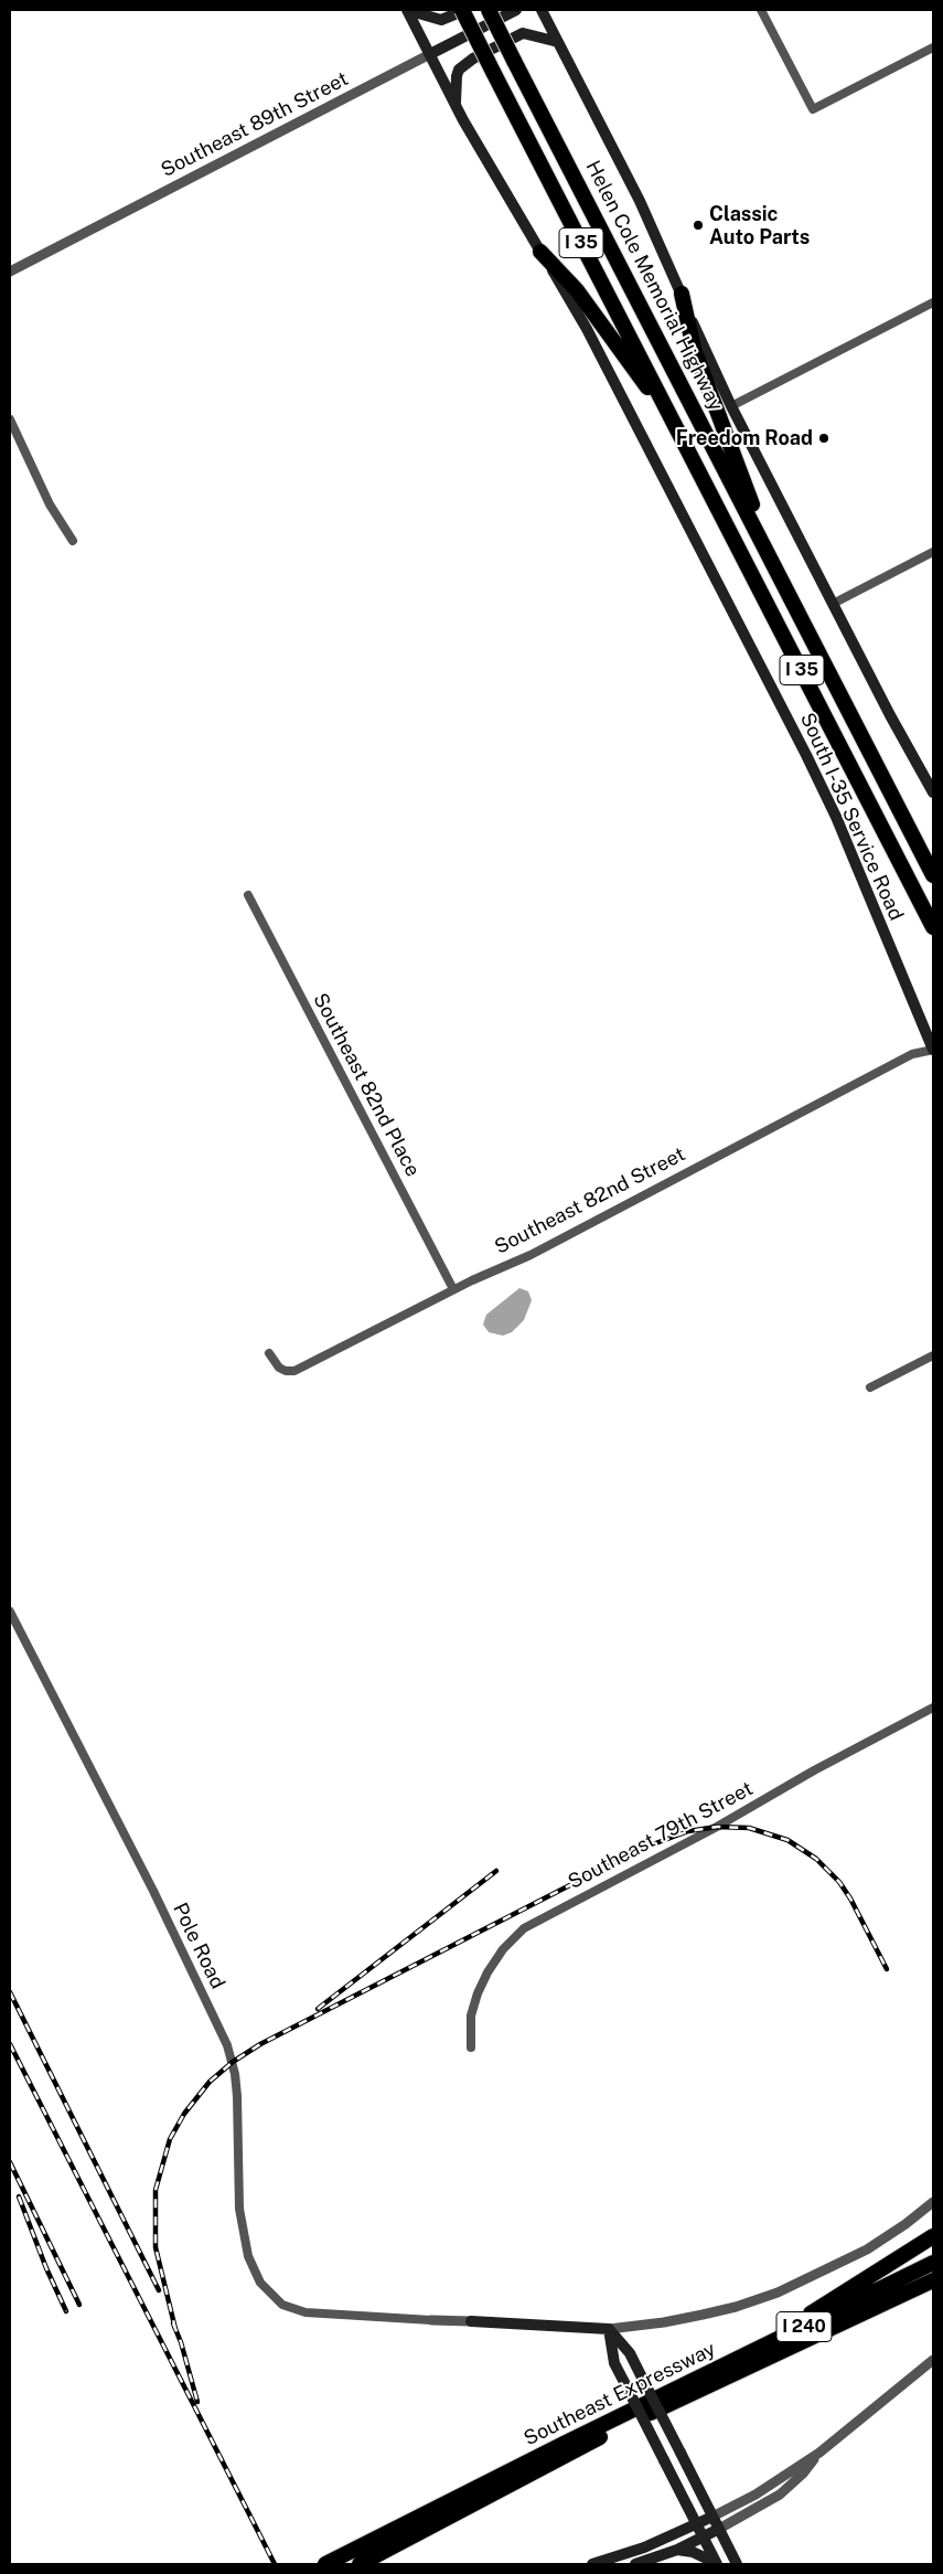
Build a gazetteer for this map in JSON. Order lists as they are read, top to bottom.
{
  "streets": {
    "highway": [
      "I 35",
      "Helen Cole Memorial Highway",
      "I 240",
      "Southeast Expressway"
    ],
    "main road": ["Southeast 89th Street", "South I-35 Service Road"],
    "street": [
      "Southeast 82nd Place",
      "Southeast 82nd Street",
      "Southeast 79th Street",
      "Pole Road"
    ]
  },
  "crossings": [
    ["Southeast 89th Street", "South I-35 Service Road"],
    ["South I-35 Service Road", "Southeast 82nd Street"],
    ["Southeast 82nd Place", "Southeast 82nd Street"]
  ],
  "places": ["Classic Auto Parts", "Freedom Road"]
}
